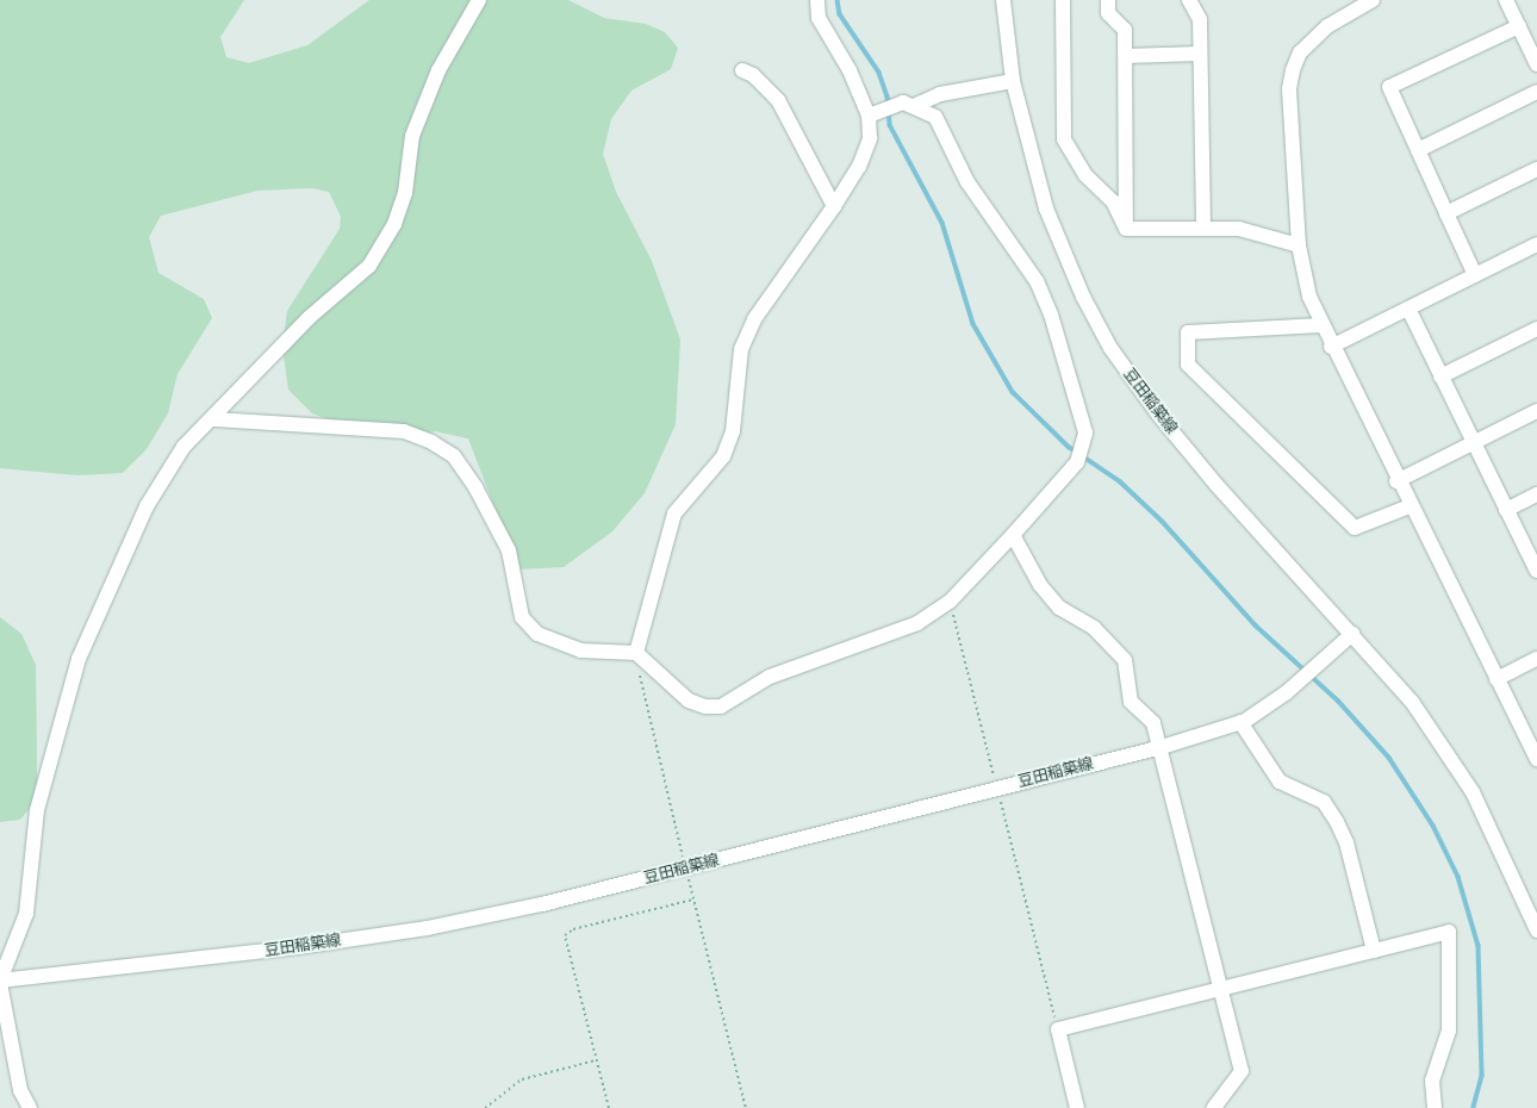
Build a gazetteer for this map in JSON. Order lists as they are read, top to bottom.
{
  "streets": {
    "street": ["豆田稲築線"]
  }
}
